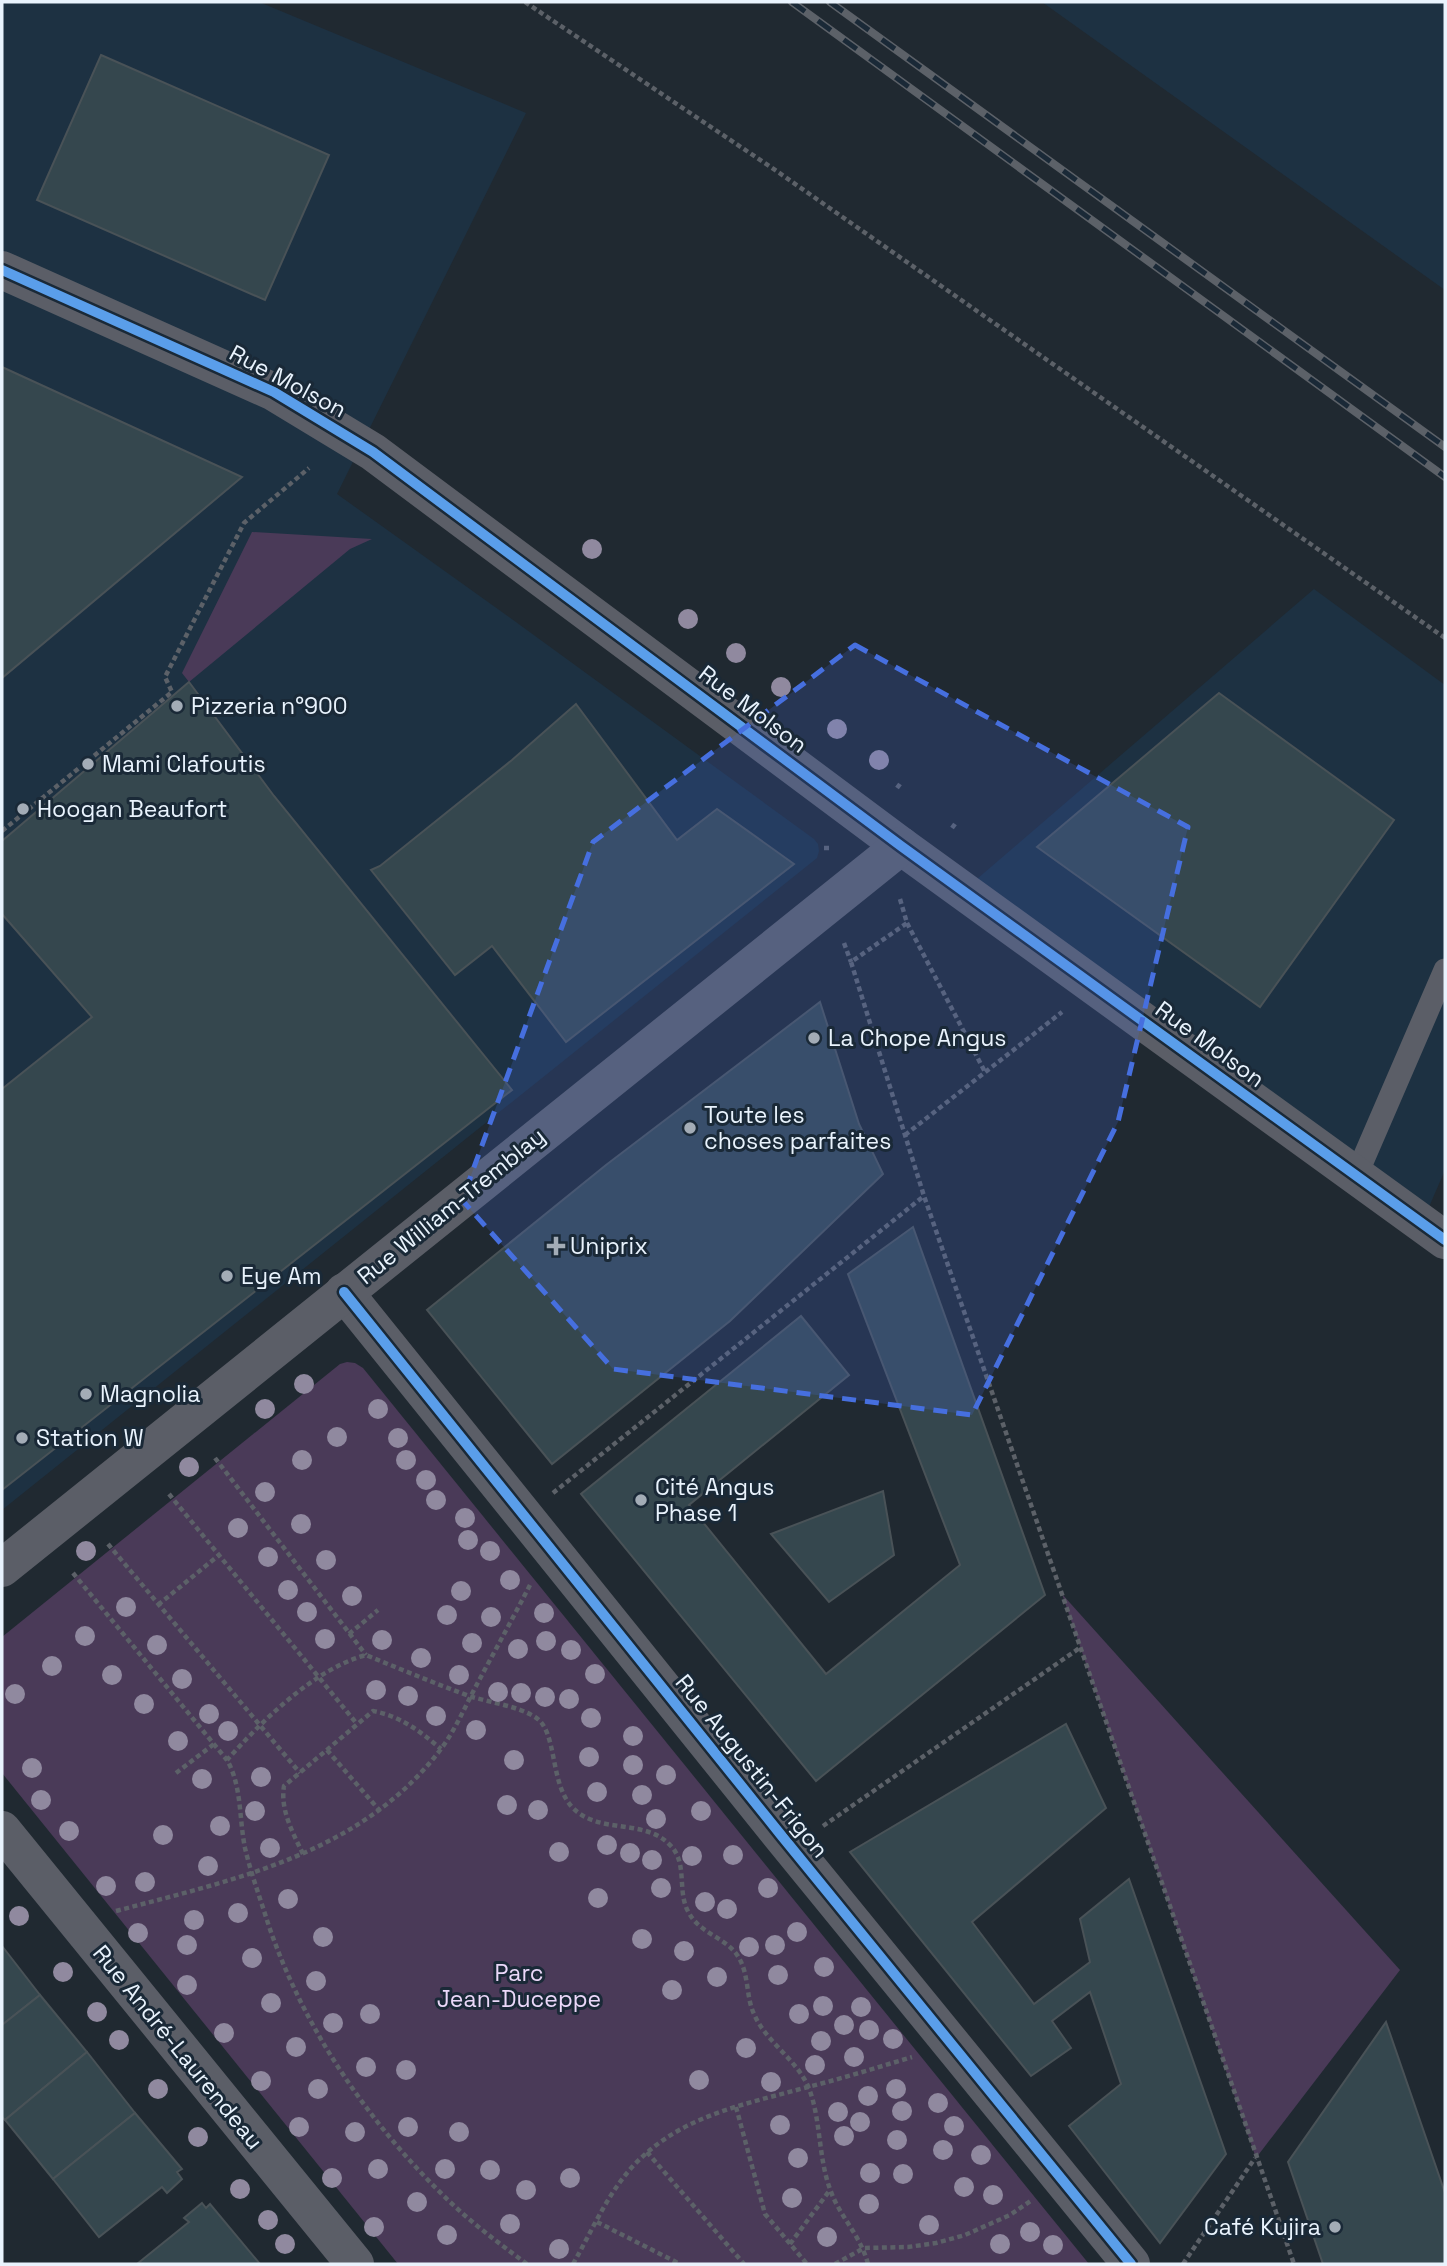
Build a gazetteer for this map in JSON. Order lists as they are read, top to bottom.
{
  "streets": {
    "street": [
      "Rue Molson",
      "Rue William-Tremblay",
      "Rue Augustin-Frigon",
      "Rue André-Laurendeau"
    ]
  },
  "crossings": [
    ["Rue Molson", "Rue William-Tremblay"],
    ["Rue William-Tremblay", "Rue Augustin-Frigon"]
  ],
  "parks": ["Parc Jean-Duceppe"],
  "places": {
    "other": [
      "Pizzeria n°900",
      "Mami Clafoutis",
      "Hoogan Beaufort",
      "La Chope Angus",
      "Toute les choses parfaites",
      "Eye Am",
      "Magnolia",
      "Station W",
      "Cité Angus Phase 1",
      "Café Kujira"
    ],
    "health": ["Uniprix"]
  }
}
